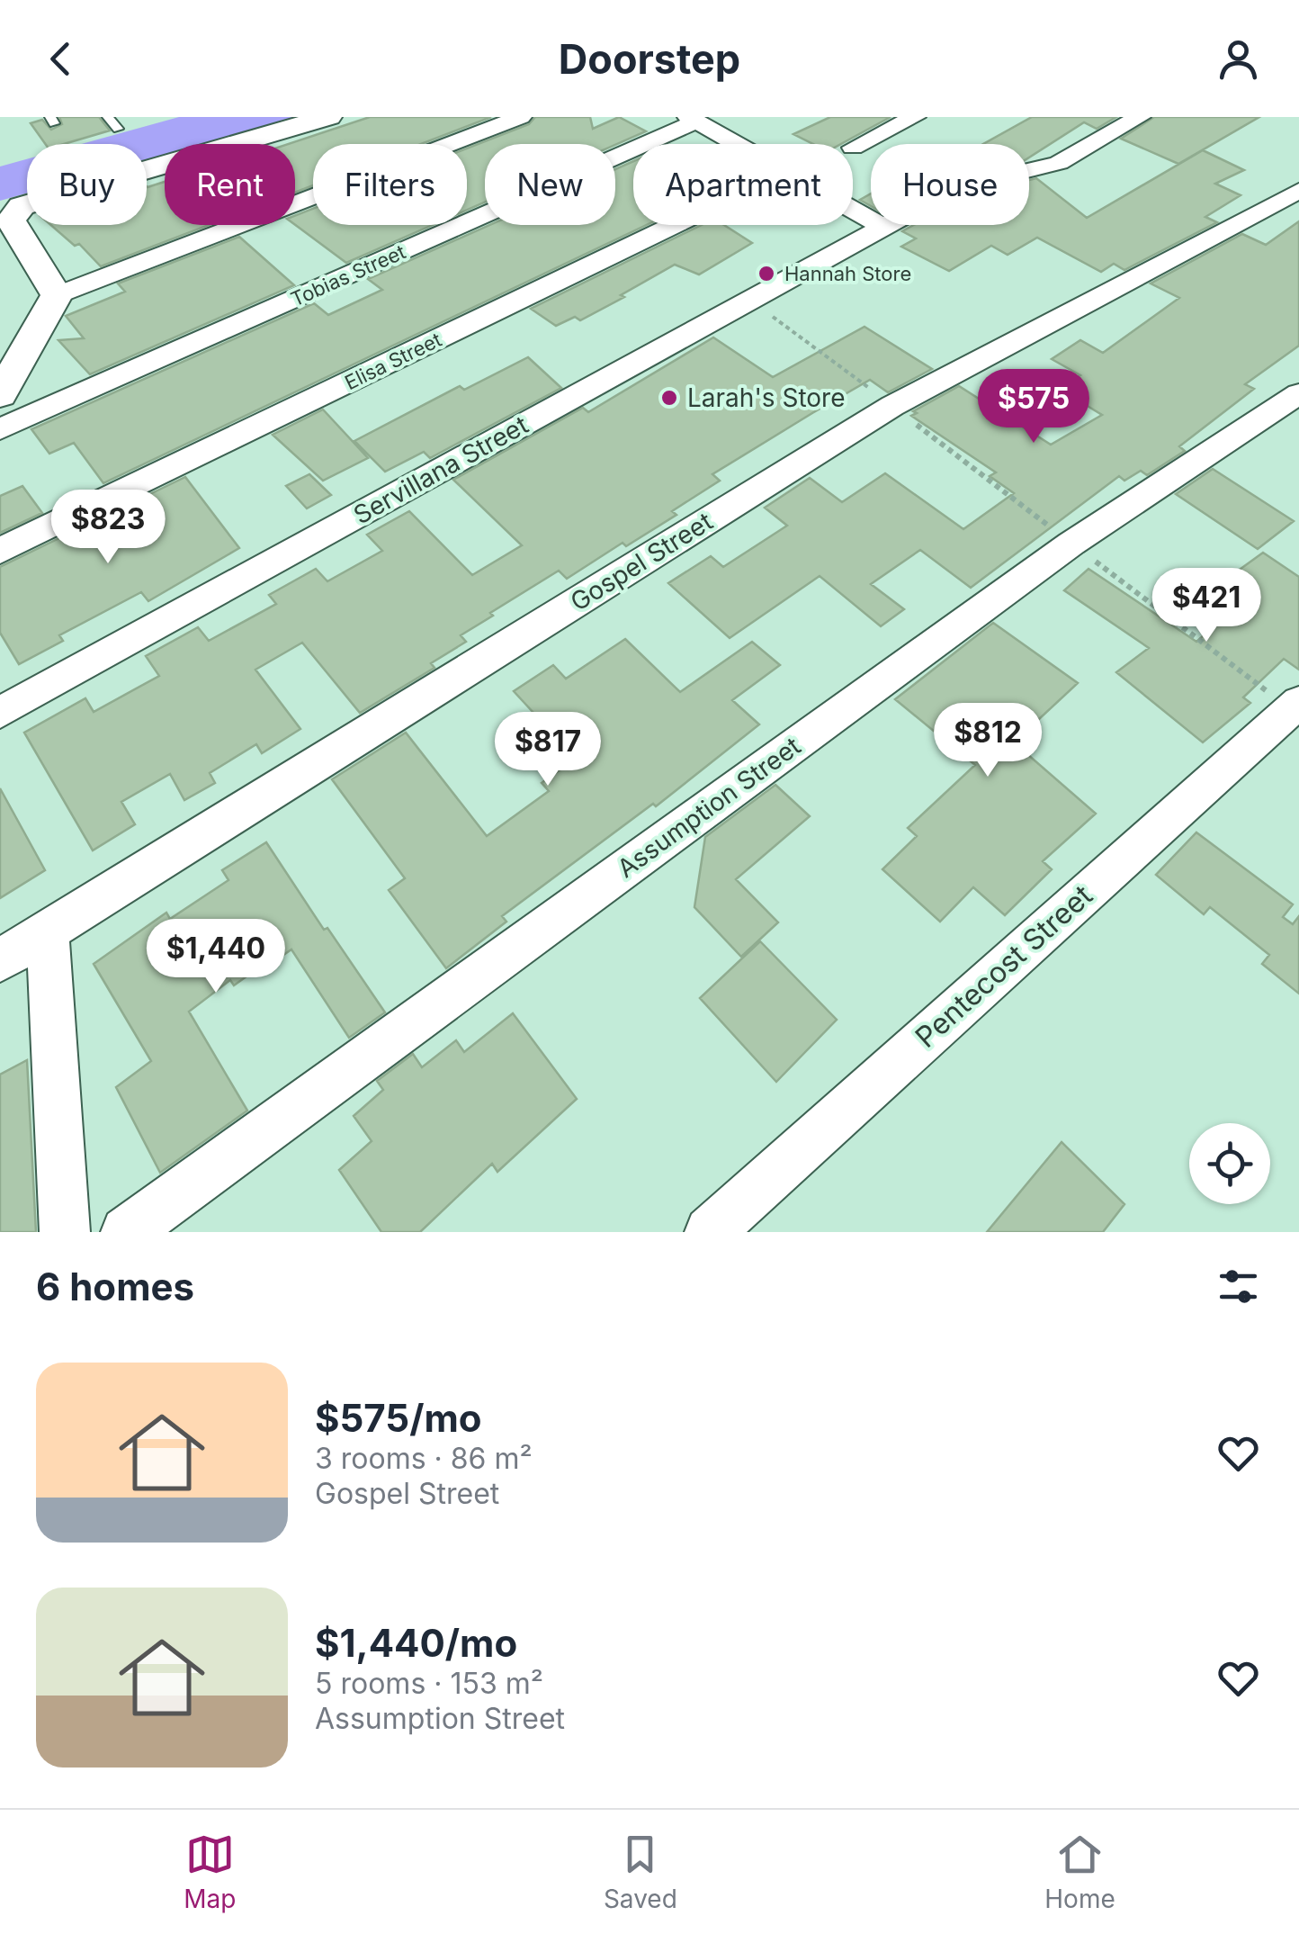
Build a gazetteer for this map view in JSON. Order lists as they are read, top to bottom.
{
  "streets": {
    "street": [
      "Tobias Street",
      "Elisa Street",
      "Servillana Street",
      "Gospel Street",
      "Assumption Street",
      "Pentecost Street"
    ]
  },
  "places": ["Hannah Store", "Larah's Store"],
  "page": {
    "header": "Doorstep",
    "chip": [
      "Buy",
      "Rent",
      "Filters",
      "New",
      "Apartment",
      "House"
    ],
    "price": [
      "$575",
      "$823",
      "$421",
      "$812",
      "$817",
      "$1,440"
    ],
    "heading": "6 homes",
    "list": [
      {
        "name": "$575/mo",
        "note": "3 rooms · 86 m² · Gospel Street"
      },
      {
        "name": "$1,440/mo",
        "note": "5 rooms · 153 m² · Assumption Street"
      }
    ],
    "tabs": ["Map", "Saved", "Home"]
  }
}
